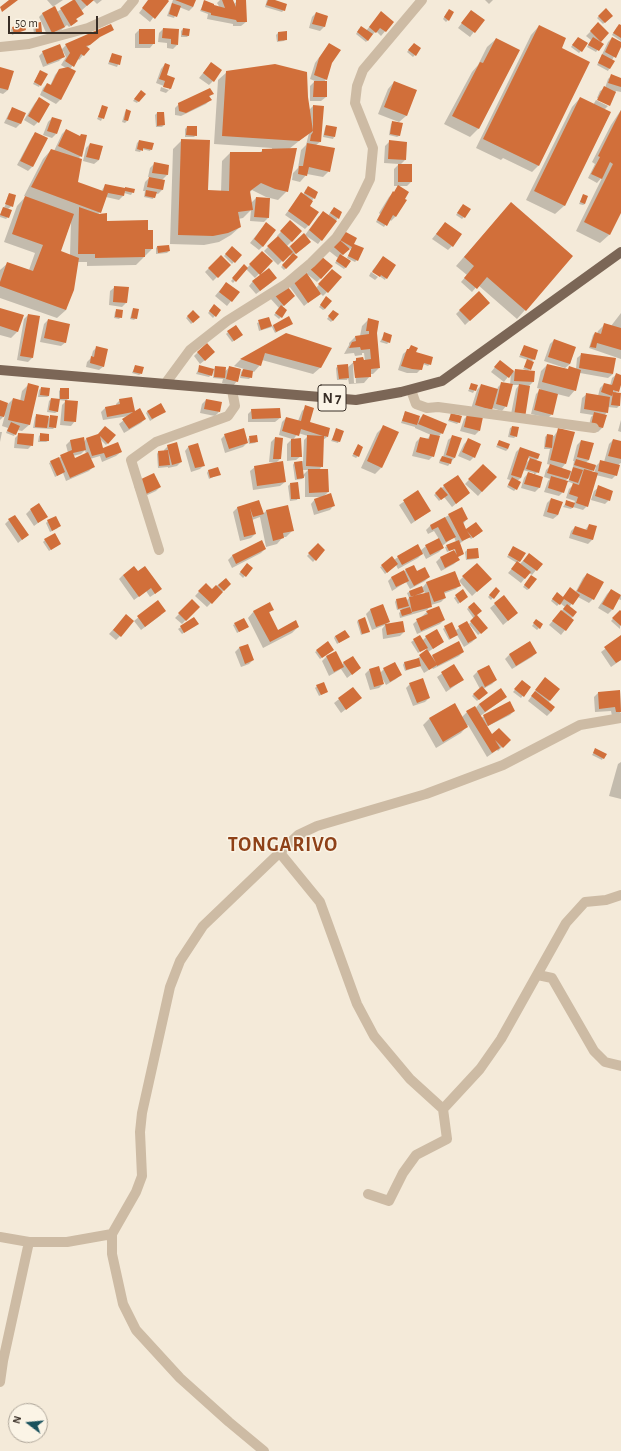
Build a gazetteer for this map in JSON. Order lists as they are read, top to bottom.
{
  "streets": {
    "main road": ["N 7"]
  },
  "districts": ["TONGARIVO"],
  "scale_bar": "50 m",
  "north": "left"
}
